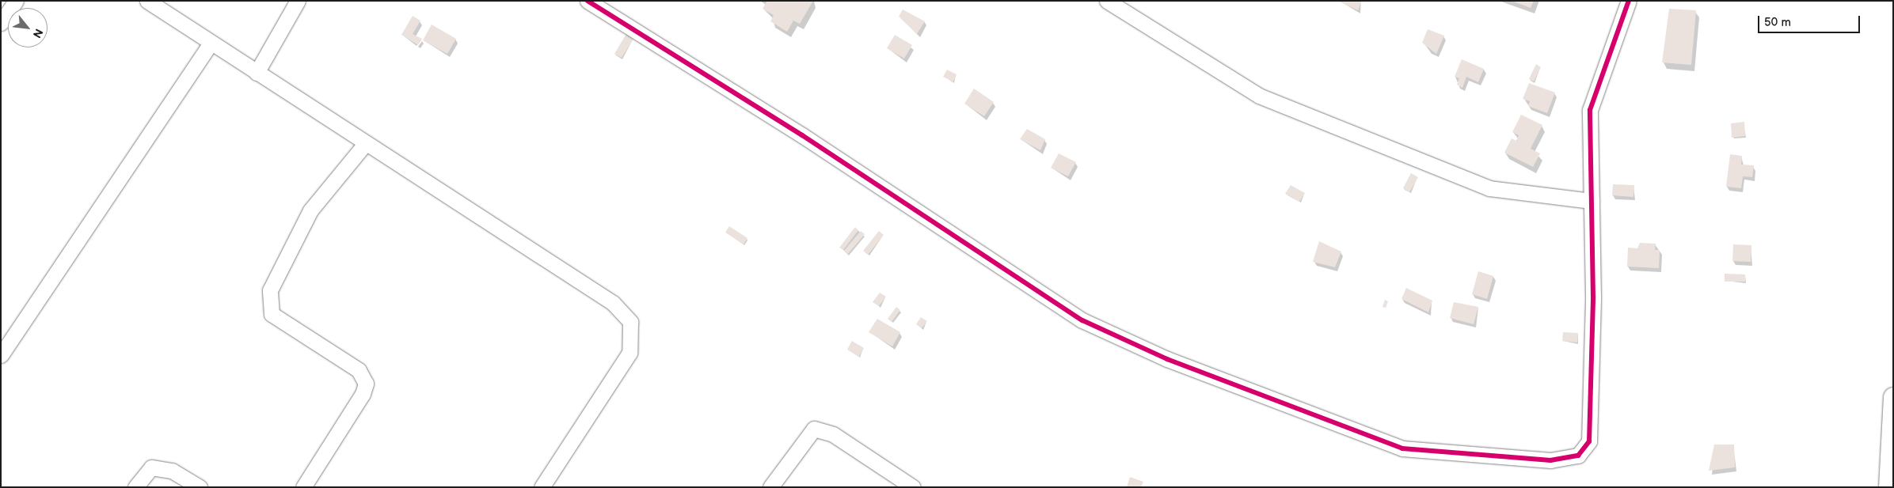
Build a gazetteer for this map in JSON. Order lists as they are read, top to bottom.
{
  "scale_bar": "50 m",
  "north": "bottom right"
}
